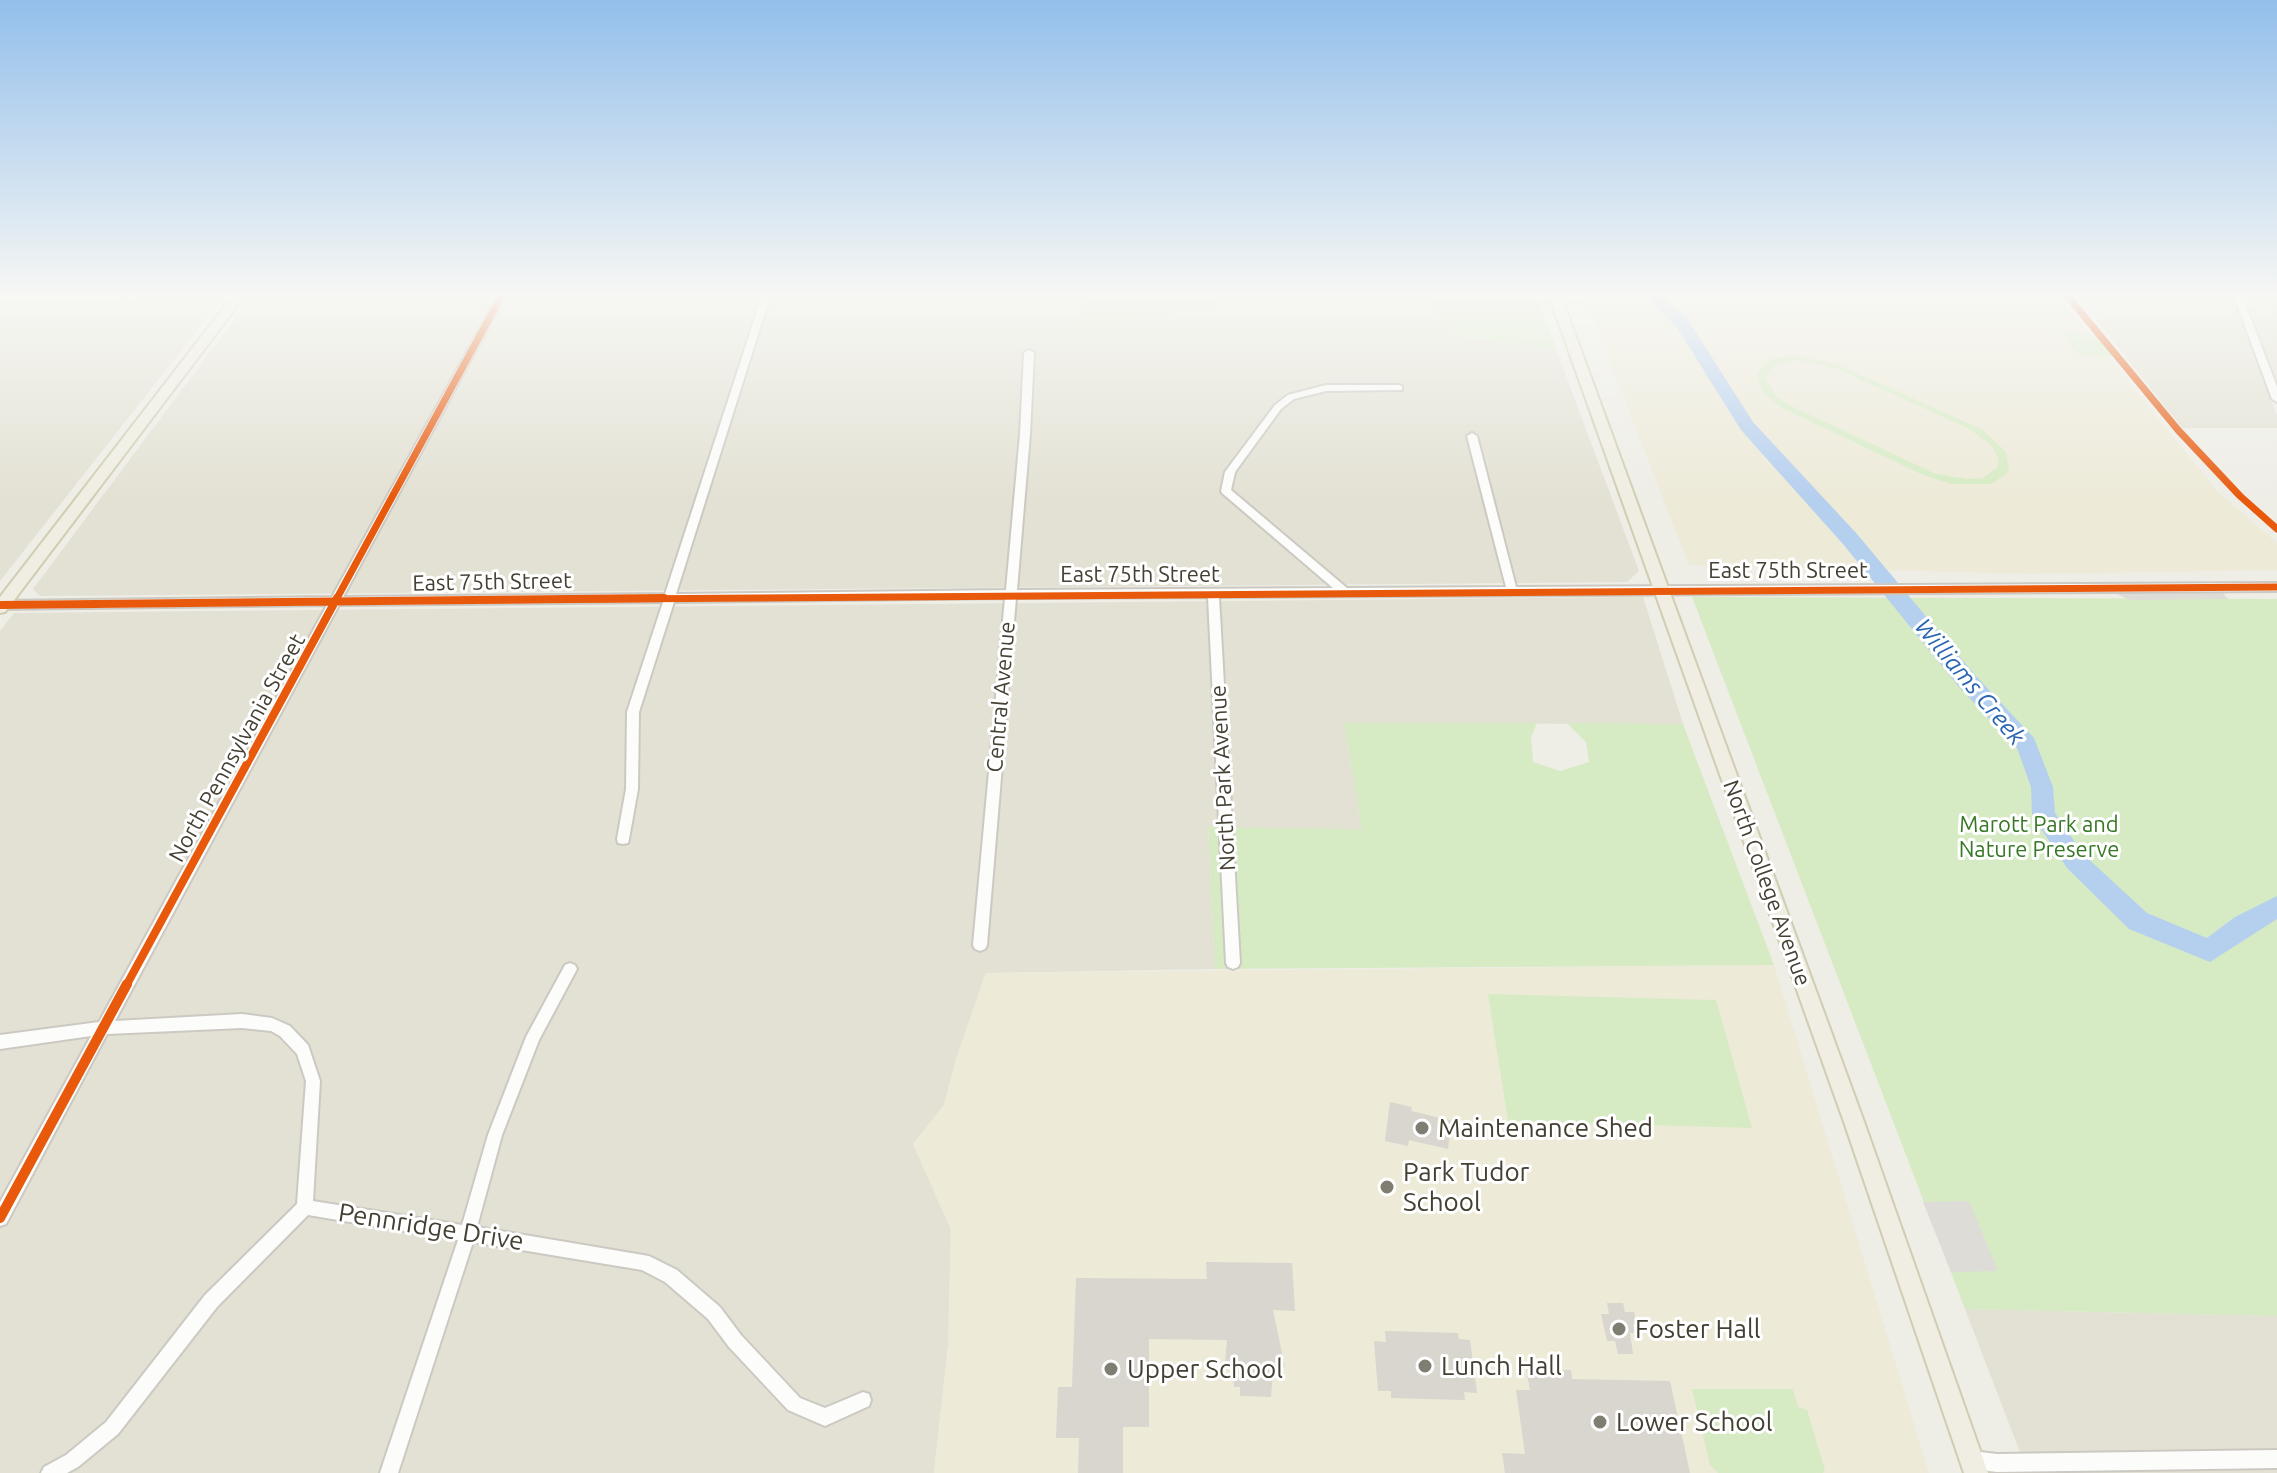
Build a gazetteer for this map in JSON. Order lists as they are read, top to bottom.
{
  "streets": {
    "main road": ["North College Avenue"],
    "street": [
      "East 75th Street",
      "Central Avenue",
      "North Pennsylvania Street",
      "North Park Avenue",
      "Pennridge Drive"
    ]
  },
  "crossings": [
    ["East 75th Street", "Central Avenue"],
    ["East 75th Street", "North Pennsylvania Street"],
    ["East 75th Street", "North Park Avenue"],
    ["East 75th Street", "North College Avenue"]
  ],
  "water": ["Williams Creek"],
  "parks": ["Marott Park and Nature Preserve"],
  "places": [
    "Maintenance Shed",
    "Park Tudor School",
    "Foster Hall",
    "Lunch Hall",
    "Upper School",
    "Lower School"
  ]
}
